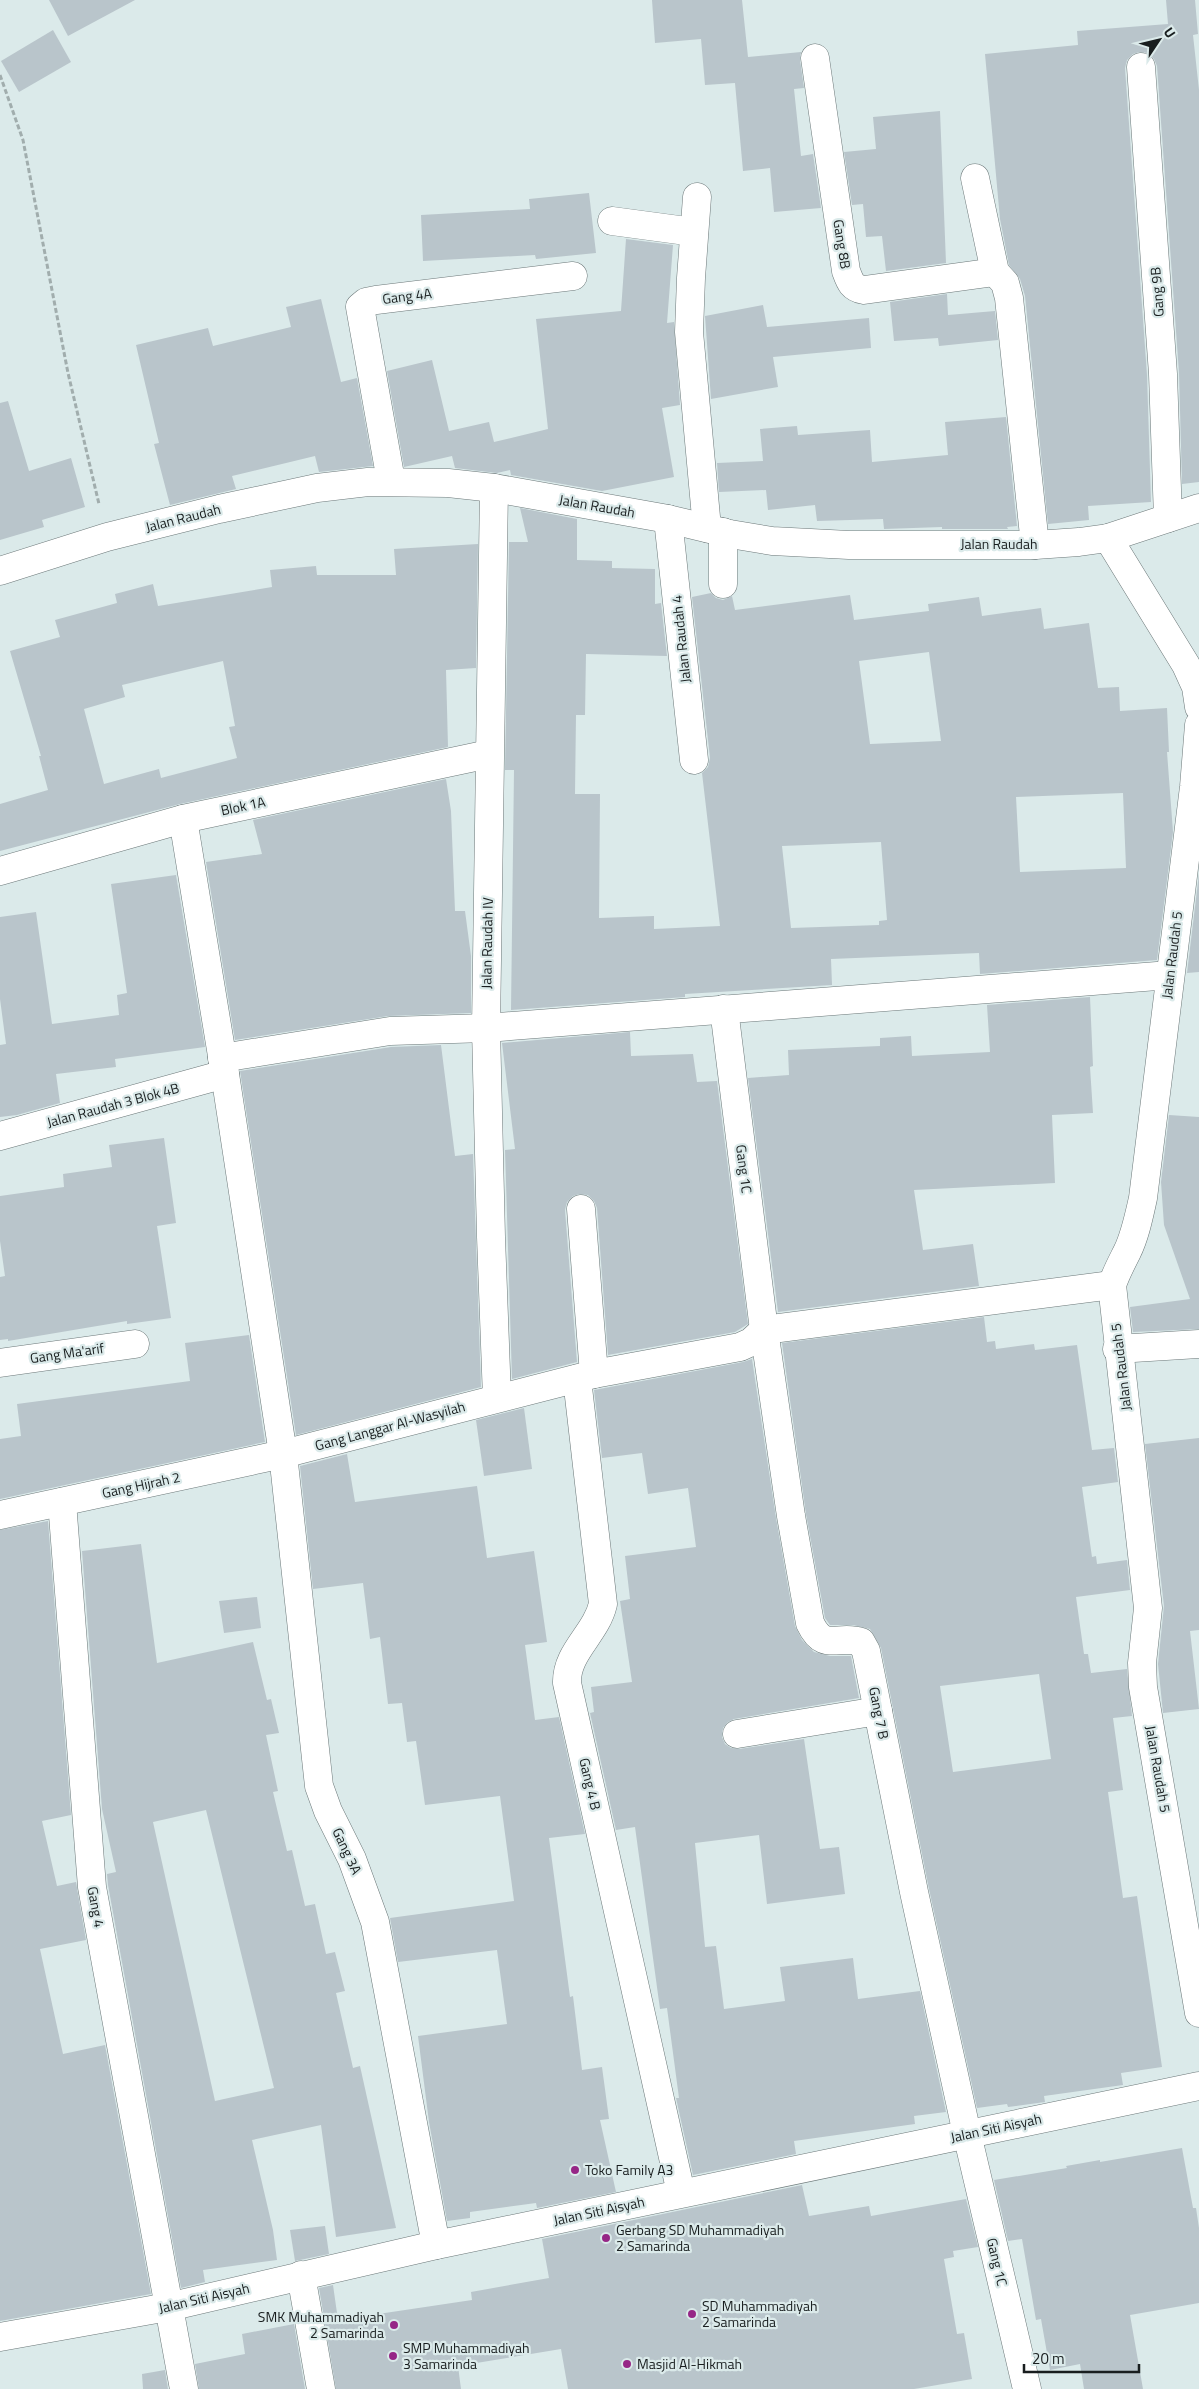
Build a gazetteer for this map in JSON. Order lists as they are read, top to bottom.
{
  "streets": {
    "street": [
      "Gang 8B",
      "Gang 9B",
      "Gang 4A",
      "Jalan Raudah",
      "Jalan Raudah 4",
      "Blok 1A",
      "Jalan Raudah IV",
      "Jalan Raudah 5",
      "Jalan Raudah 3 Blok 4B",
      "Gang 1C",
      "Gang Ma'arif",
      "Gang Langgar Al-Wasyilah",
      "Gang Hijrah 2",
      "Gang 7 B",
      "Gang 4 B",
      "Gang 3A",
      "Gang 4",
      "Jalan Siti Aisyah"
    ]
  },
  "crossings": [
    ["Gang 9B", "Jalan Raudah"],
    ["Gang 4A", "Jalan Raudah"],
    ["Jalan Raudah", "Jalan Raudah 4"],
    ["Jalan Raudah", "Jalan Raudah IV"],
    ["Blok 1A", "Jalan Raudah IV"],
    ["Blok 1A", "Gang 3A"],
    ["Jalan Raudah IV", "Jalan Raudah 3 Blok 4B"],
    ["Jalan Raudah IV", "Gang Langgar Al-Wasyilah"],
    ["Jalan Raudah 5", "Jalan Raudah 3 Blok 4B"],
    ["Jalan Raudah 3 Blok 4B", "Gang 1C"],
    ["Jalan Raudah 3 Blok 4B", "Gang 3A"],
    ["Gang 1C", "Gang Langgar Al-Wasyilah"],
    ["Gang 1C", "Gang 7 B"],
    ["Gang 1C", "Jalan Siti Aisyah"],
    ["Gang Langgar Al-Wasyilah", "Gang Hijrah 2"],
    ["Gang Langgar Al-Wasyilah", "Gang 7 B"],
    ["Gang Langgar Al-Wasyilah", "Gang 4 B"],
    ["Gang Langgar Al-Wasyilah", "Gang 3A"],
    ["Gang Hijrah 2", "Gang 3A"],
    ["Gang Hijrah 2", "Gang 4"],
    ["Gang 7 B", "Jalan Siti Aisyah"],
    ["Gang 4 B", "Jalan Siti Aisyah"],
    ["Gang 3A", "Jalan Siti Aisyah"],
    ["Gang 4", "Jalan Siti Aisyah"]
  ],
  "places": [
    "Toko Family A3",
    "Gerbang SD Muhammadiyah 2 Samarinda",
    "SD Muhammadiyah 2 Samarinda",
    "SMK Muhammadiyah 2 Samarinda",
    "SMP Muhammadiyah 3 Samarinda",
    "Masjid Al-Hikmah"
  ],
  "scale_bar": "20 m",
  "north": "top right"
}
